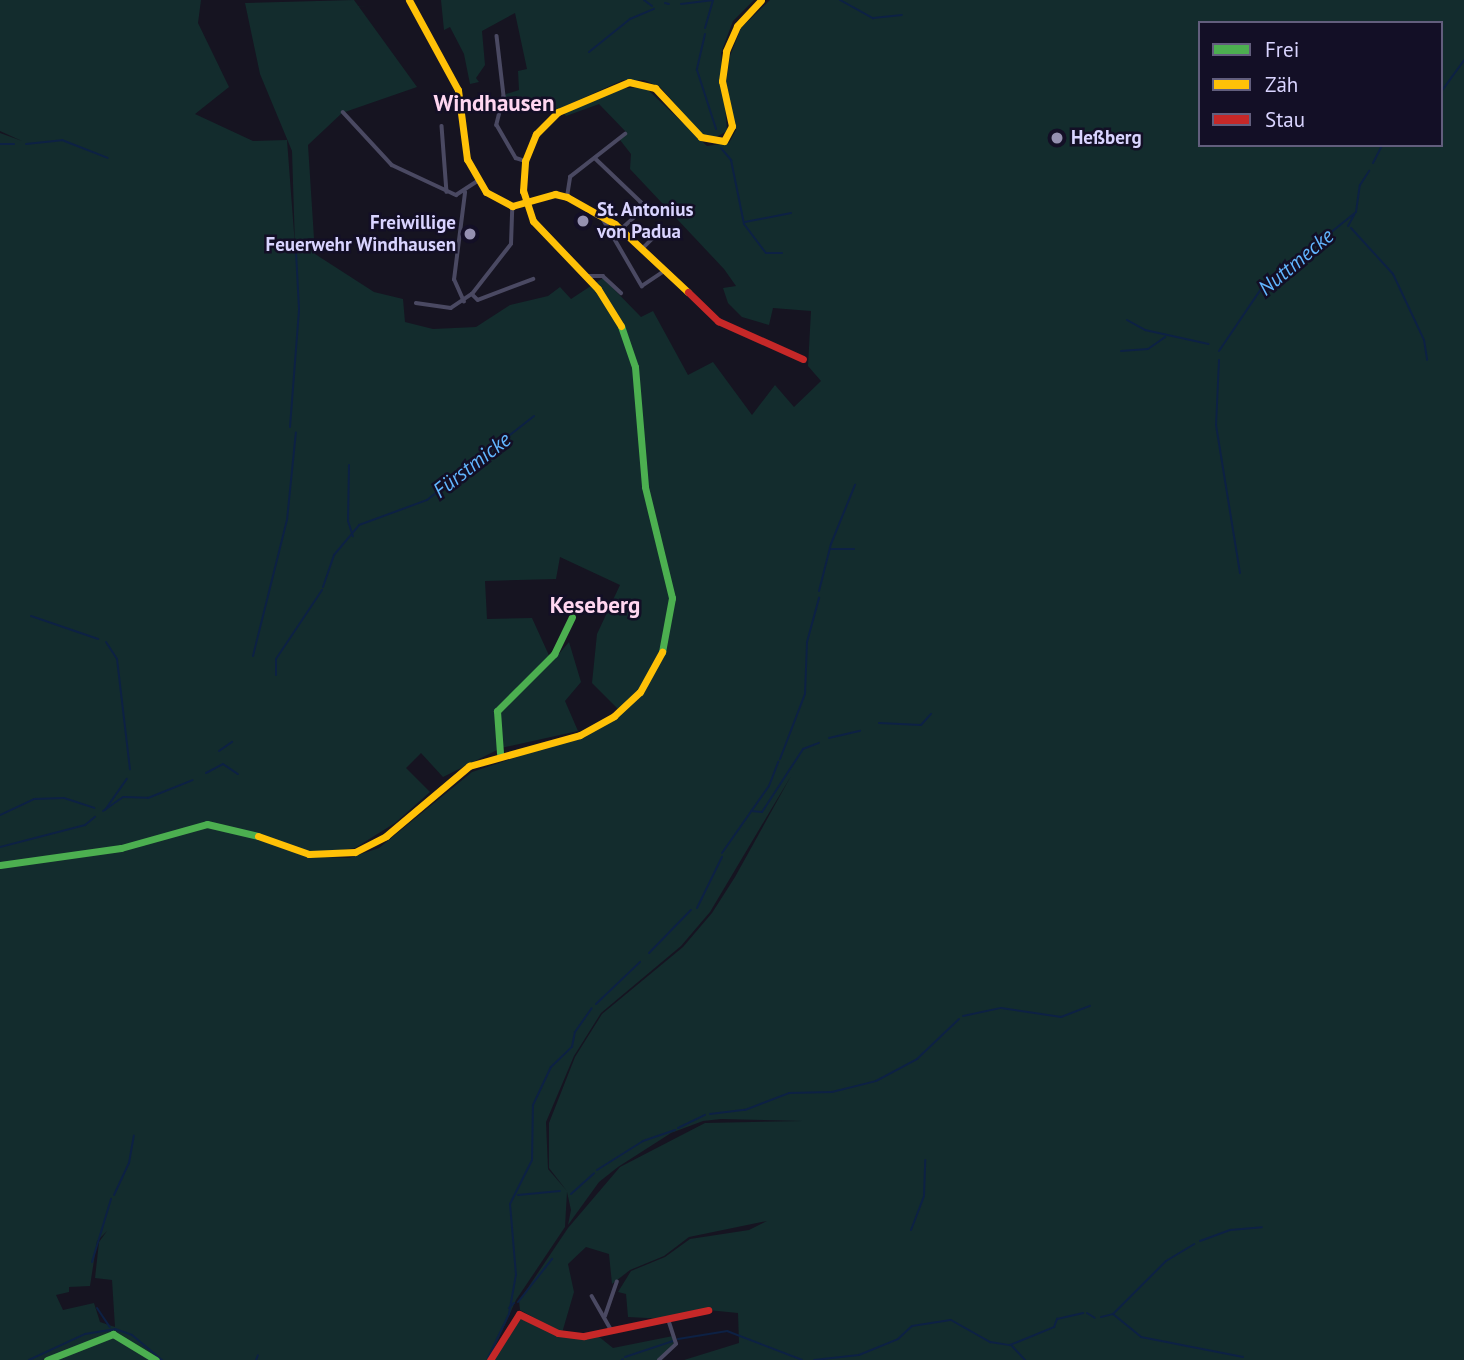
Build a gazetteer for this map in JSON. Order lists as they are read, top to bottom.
{
  "districts": ["Windhausen", "Keseberg"],
  "water": ["Nuttmecke", "Fürstmicke"],
  "places": ["Heßberg", "St. Antonius von Padua", "Freiwillige Feuerwehr Windhausen"],
  "legend": ["Frei", "Zäh", "Stau"]
}
